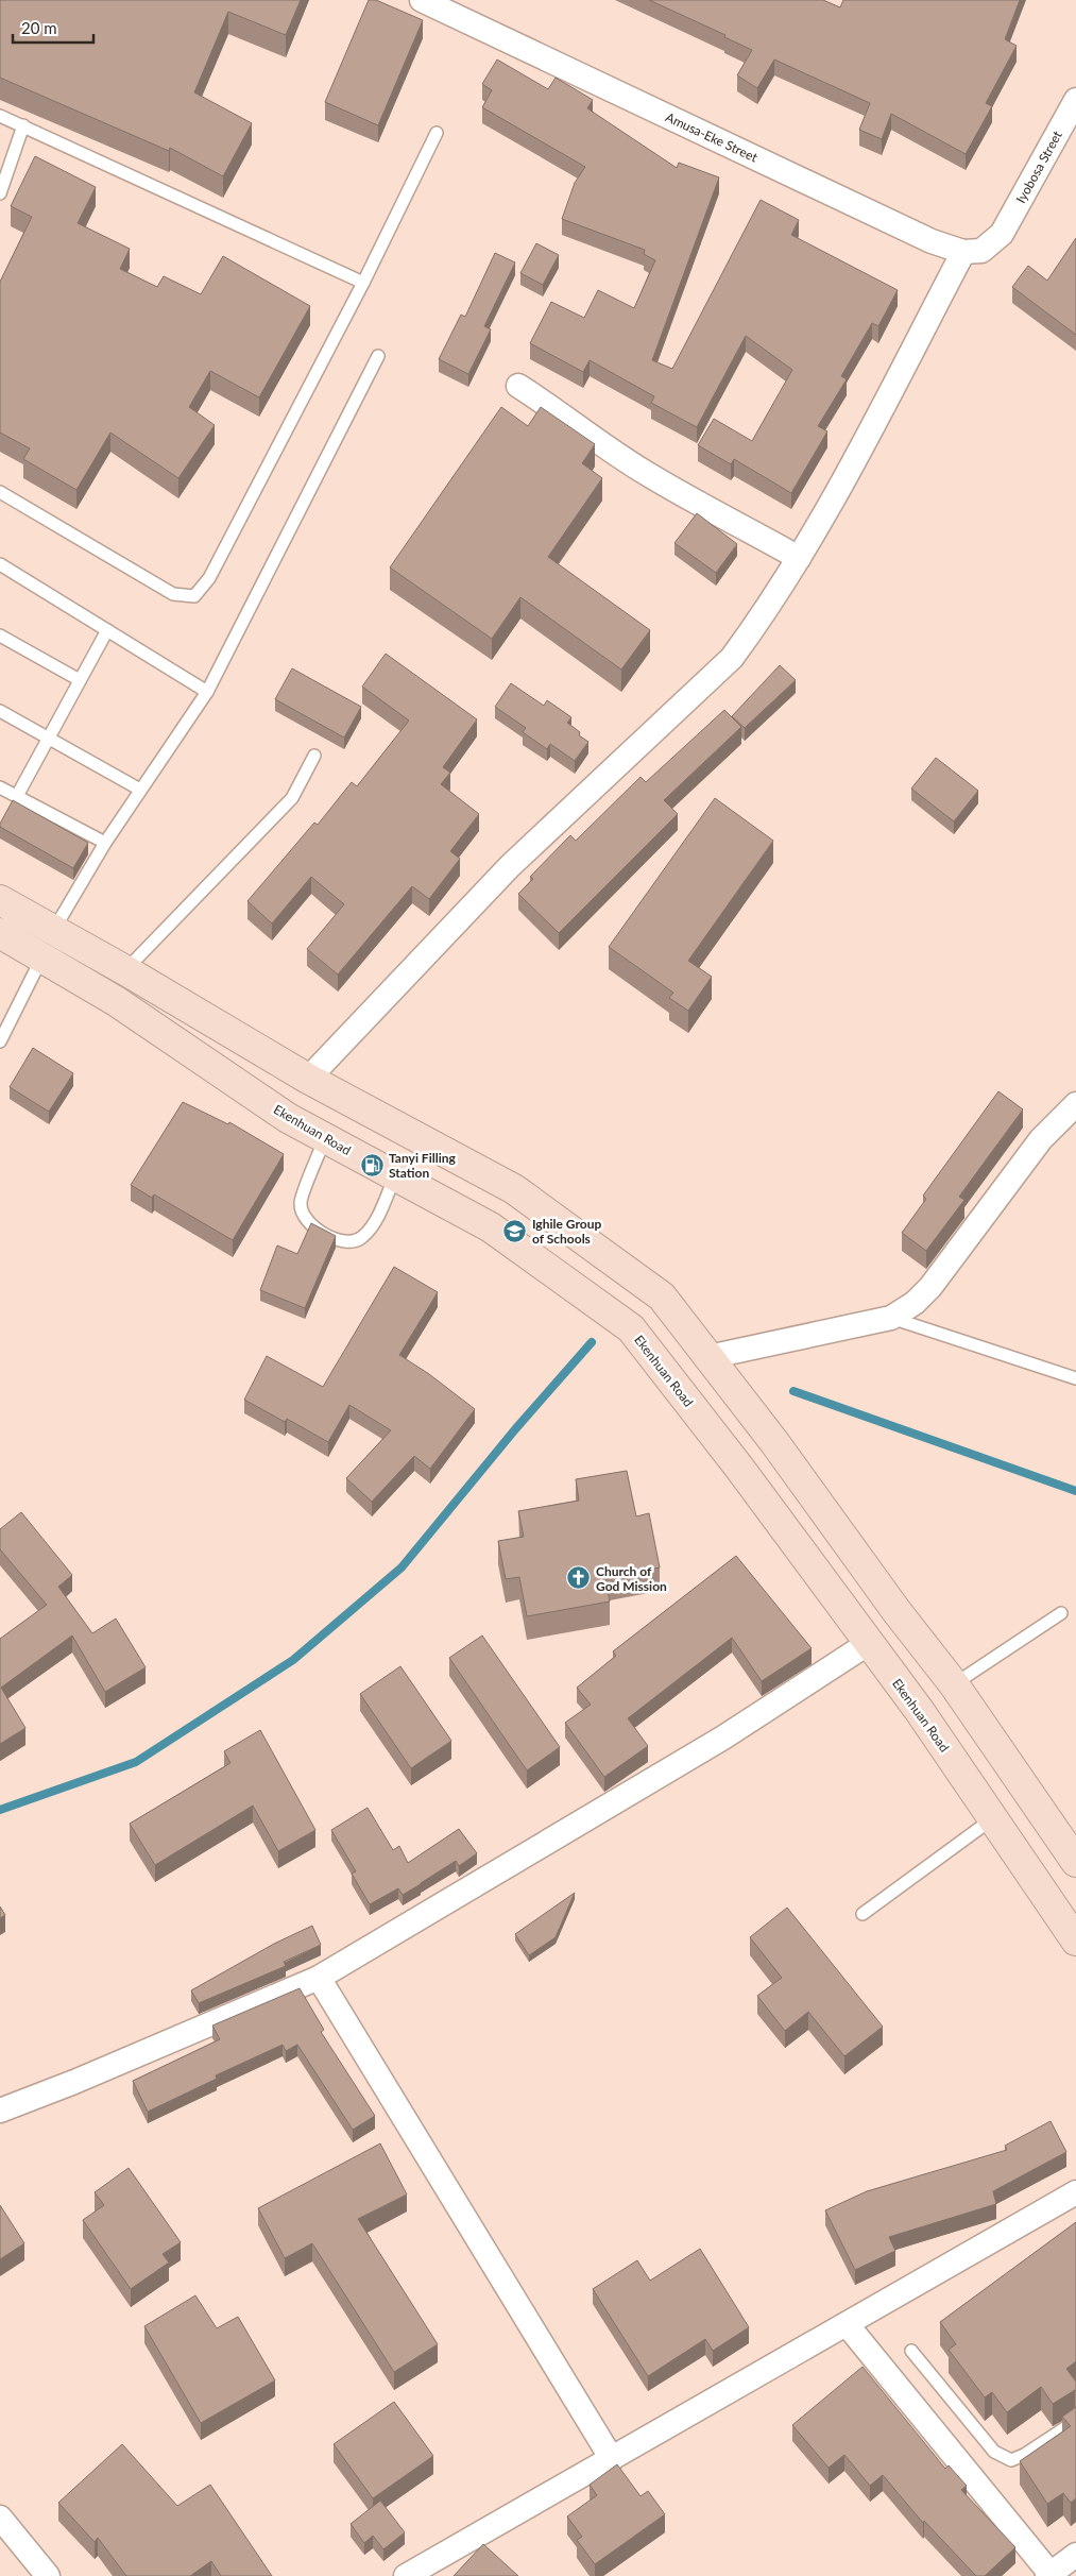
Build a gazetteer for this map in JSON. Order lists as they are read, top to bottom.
{
  "streets": {
    "main road": ["Ekenhuan Road"],
    "street": ["Amusa-Eke Street", "Iyobosa Street"]
  },
  "crossings": [
    ["Amusa-Eke Street", "Iyobosa Street"]
  ],
  "places": {
    "fuel station": ["Tanyi Filling Station"],
    "school or university": ["Ighile Group of Schools"],
    "church": ["Church of God Mission"]
  },
  "scale_bar": "20 m"
}
